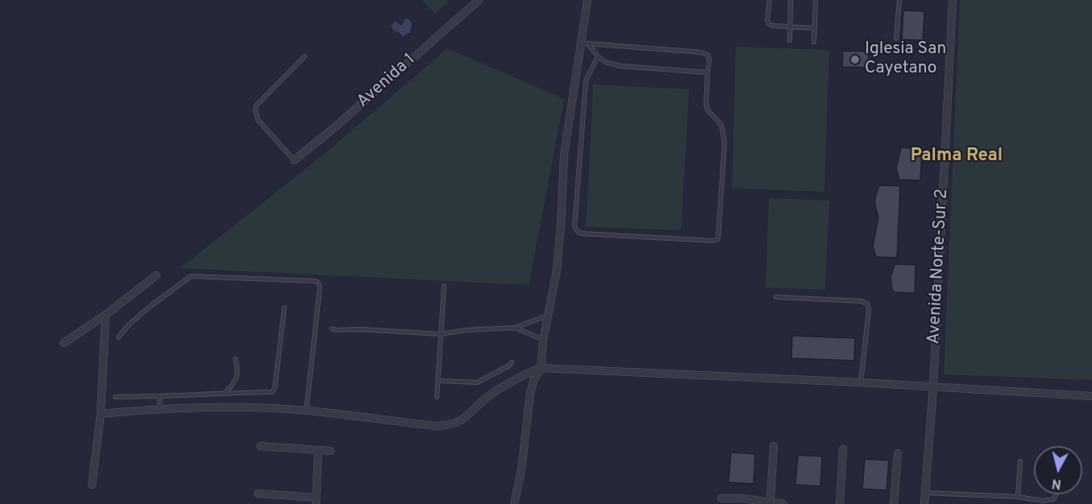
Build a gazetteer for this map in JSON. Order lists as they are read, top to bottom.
{
  "streets": {
    "street": ["Avenida 1", "Avenida Norte-Sur 2"]
  },
  "districts": ["Palma Real"],
  "places": ["Iglesia San Cayetano"],
  "north": "bottom"
}
